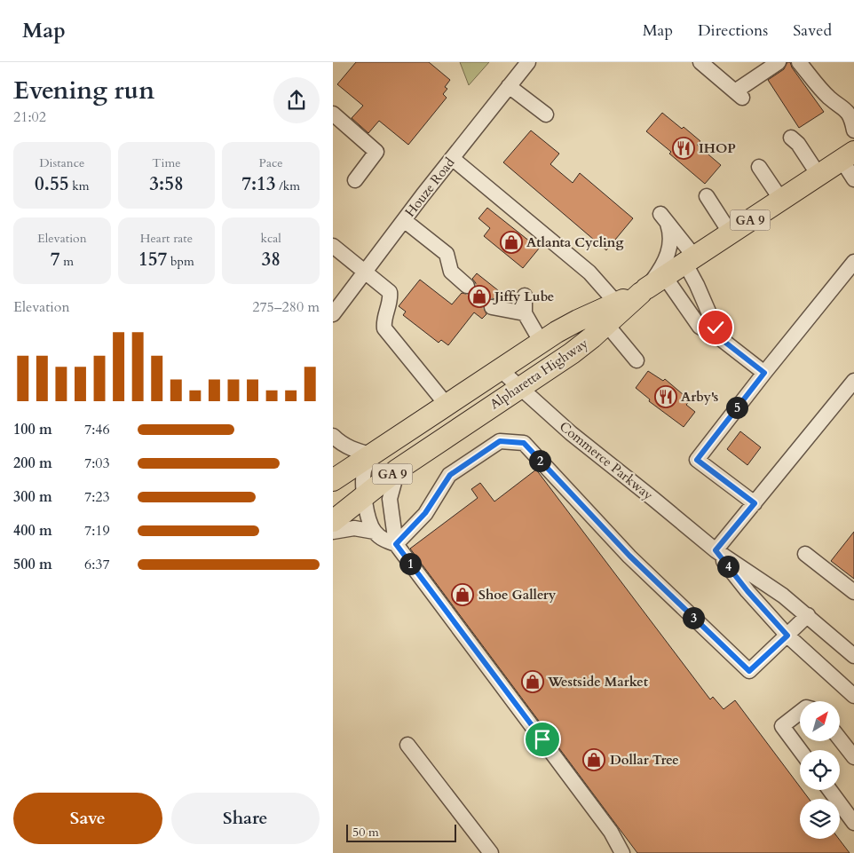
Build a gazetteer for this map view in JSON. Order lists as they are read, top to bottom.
{
  "streets": {
    "highway": ["GA 9", "Alpharetta Highway"],
    "street": ["Houze Road", "Commerce Parkway"]
  },
  "crossings": [
    ["Alpharetta Highway", "Commerce Parkway"]
  ],
  "places": {
    "restaurant": ["IHOP", "Arby's"],
    "shop": [
      "Atlanta Cycling",
      "Jiffy Lube",
      "Shoe Gallery",
      "Westside Market",
      "Dollar Tree"
    ]
  },
  "scale_bar": "50 m",
  "north": "top right",
  "page": {
    "header": "Map",
    "nav": ["Map", "Directions", "Saved"],
    "heading": ["Evening run", "21:02"],
    "stats": [
      ["Distance", "0.55 km"],
      ["Time", "3:58"],
      ["Pace", "7:13 /km"],
      ["Elevation", "7 m"],
      ["Heart rate", "157 bpm"],
      ["kcal", "38"]
    ],
    "chart": ["Elevation", "275–280 m"],
    "pins": [
      "5",
      "2",
      "1",
      "4",
      "3"
    ],
    "list": [
      {
        "name": "100 m",
        "note": "7:46"
      },
      {
        "name": "200 m",
        "note": "7:03"
      },
      {
        "name": "300 m",
        "note": "7:23"
      },
      {
        "name": "400 m",
        "note": "7:19"
      },
      {
        "name": "500 m",
        "note": "6:37"
      }
    ],
    "buttons": ["Save", "Share"],
    "scale": "50 m"
  }
}
